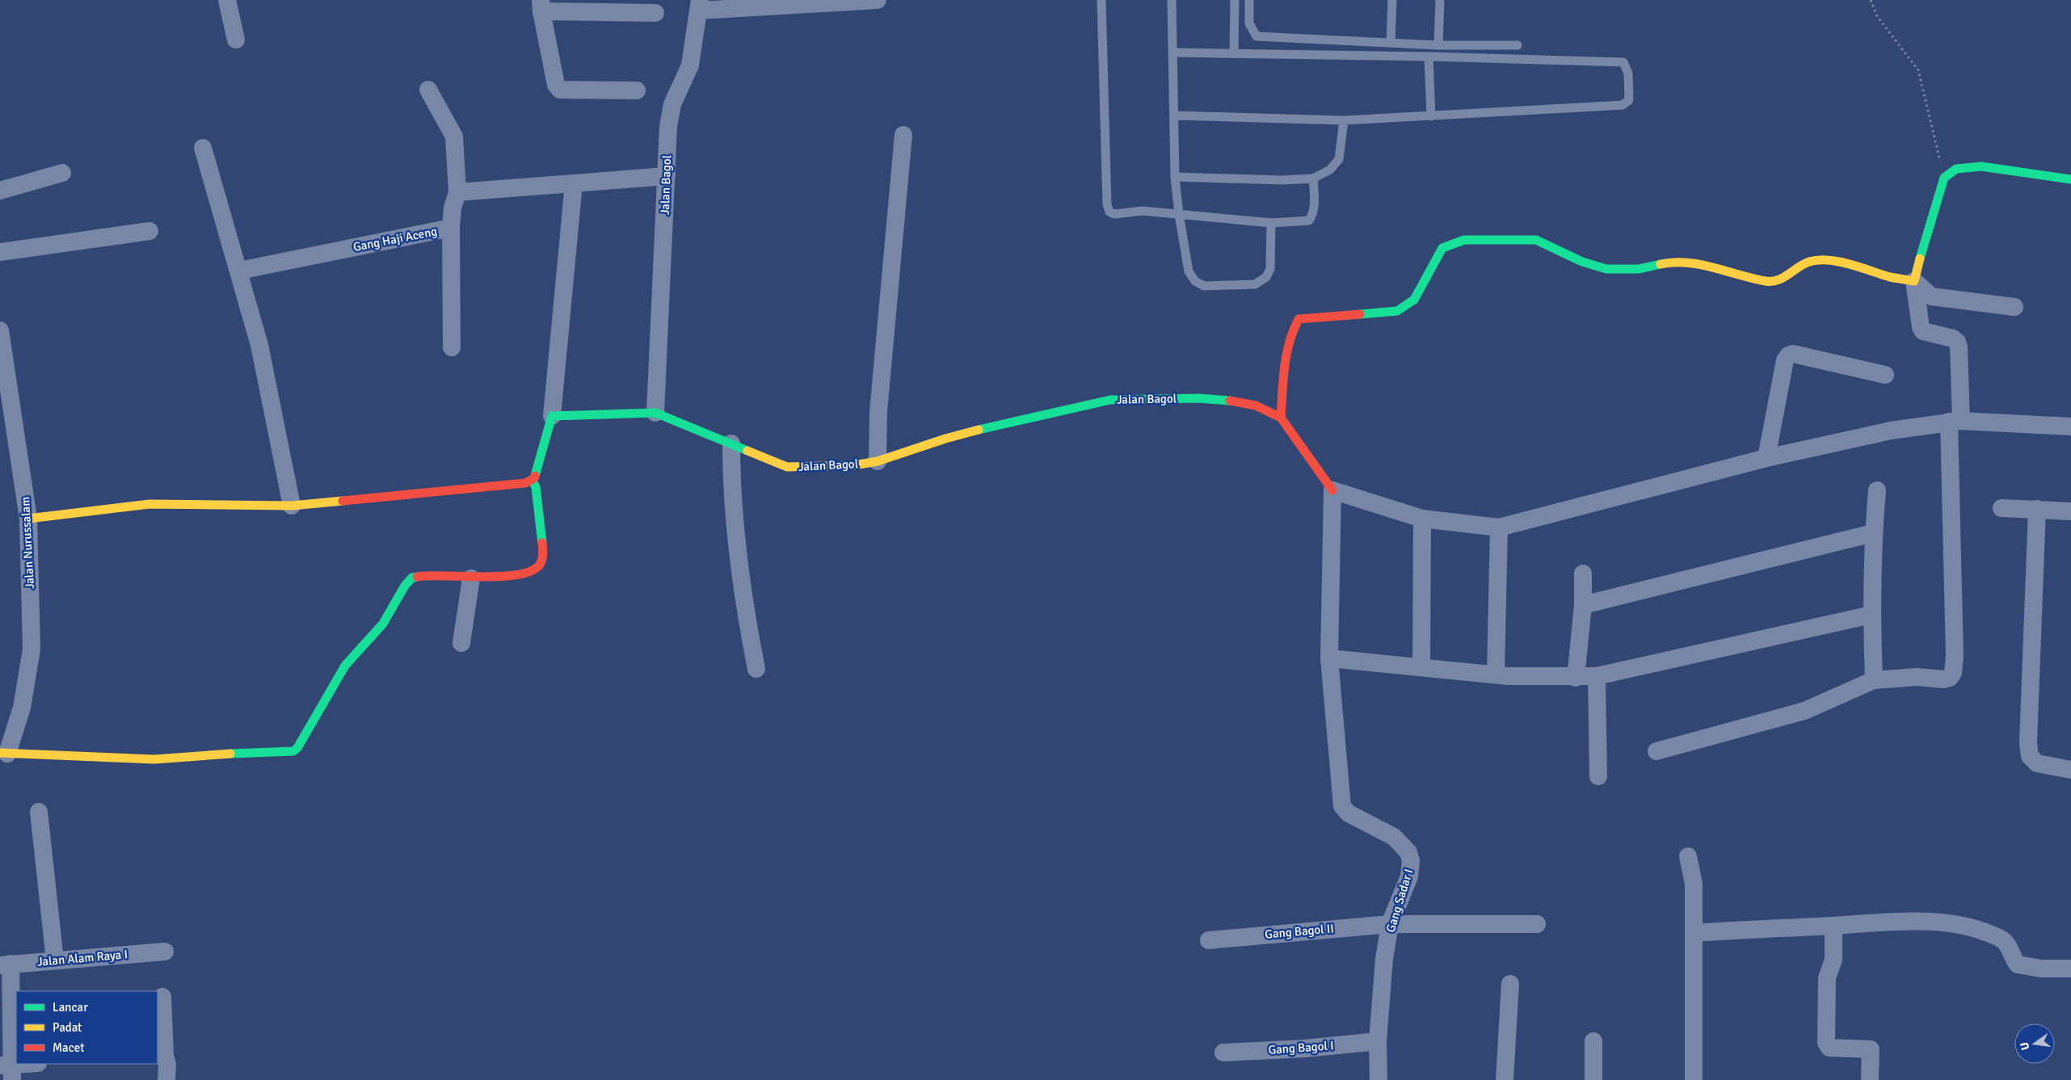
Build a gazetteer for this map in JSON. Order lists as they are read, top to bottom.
{
  "streets": {
    "street": [
      "Jalan Bagol",
      "Gang Haji Aceng",
      "Jalan Nurussalam",
      "Gang Sadar I",
      "Gang Bagol II",
      "Jalan Alam Raya I",
      "Gang Bagol I"
    ]
  },
  "crossings": [
    ["Gang Sadar I", "Gang Bagol II"],
    ["Gang Sadar I", "Gang Bagol I"]
  ],
  "legend": ["Lancar", "Padat", "Macet"],
  "north": "left"
}
